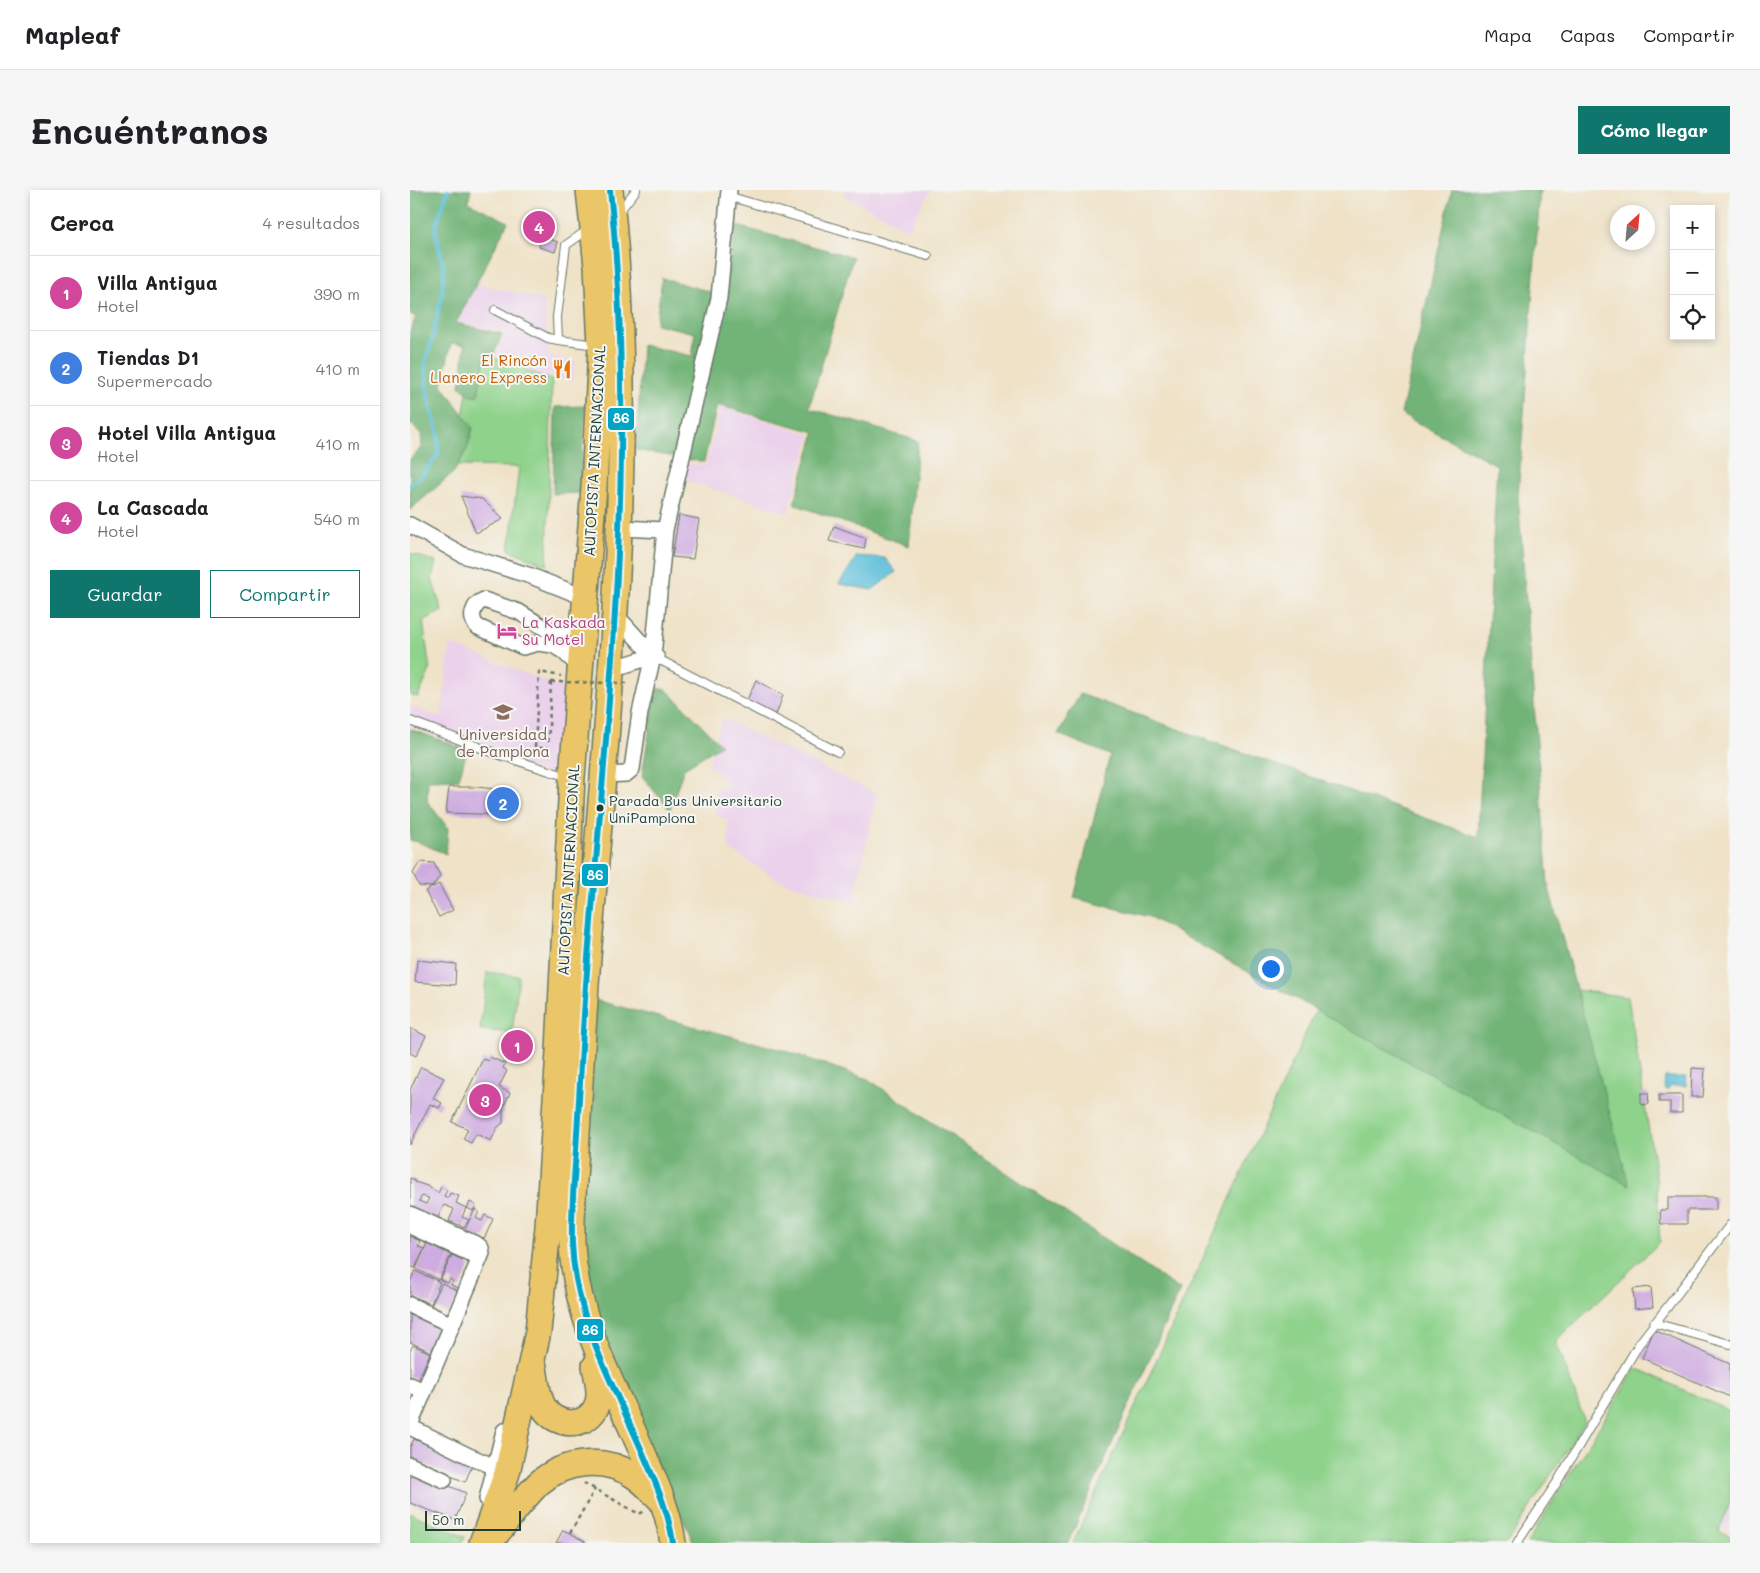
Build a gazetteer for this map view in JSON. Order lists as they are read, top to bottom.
{
  "streets": {
    "highway": ["AUTOPISTA INTERNACIONAL"]
  },
  "places": {
    "restaurant": ["El Rincón Llanero Express"],
    "hotel": ["La Kaskada Su Motel"],
    "school or university": ["Universidad de Pamplona"],
    "other": ["Parada Bus Universitario UniPamplona"]
  },
  "lines": ["transit line 86"],
  "scale_bar": "50 m",
  "north": "top right",
  "page": {
    "header": "Mapleaf",
    "nav": ["Mapa", "Capas", "Compartir"],
    "buttons": [
      "Cómo llegar",
      ["Guardar", "Compartir"]
    ],
    "title": "Encuéntranos",
    "heading": ["Cerca", "4 resultados"],
    "map_buttons": ["+", "−"],
    "pins": [
      "4",
      "2",
      "1",
      "3"
    ],
    "list": [
      {
        "mark": "1",
        "name": "Villa Antigua",
        "note": "Hotel",
        "value": "390 m"
      },
      {
        "mark": "2",
        "name": "Tiendas D1",
        "note": "Supermercado",
        "value": "410 m"
      },
      {
        "mark": "3",
        "name": "Hotel Villa Antigua",
        "note": "Hotel",
        "value": "410 m"
      },
      {
        "mark": "4",
        "name": "La Cascada",
        "note": "Hotel",
        "value": "540 m"
      }
    ],
    "scale": "50 m"
  }
}
